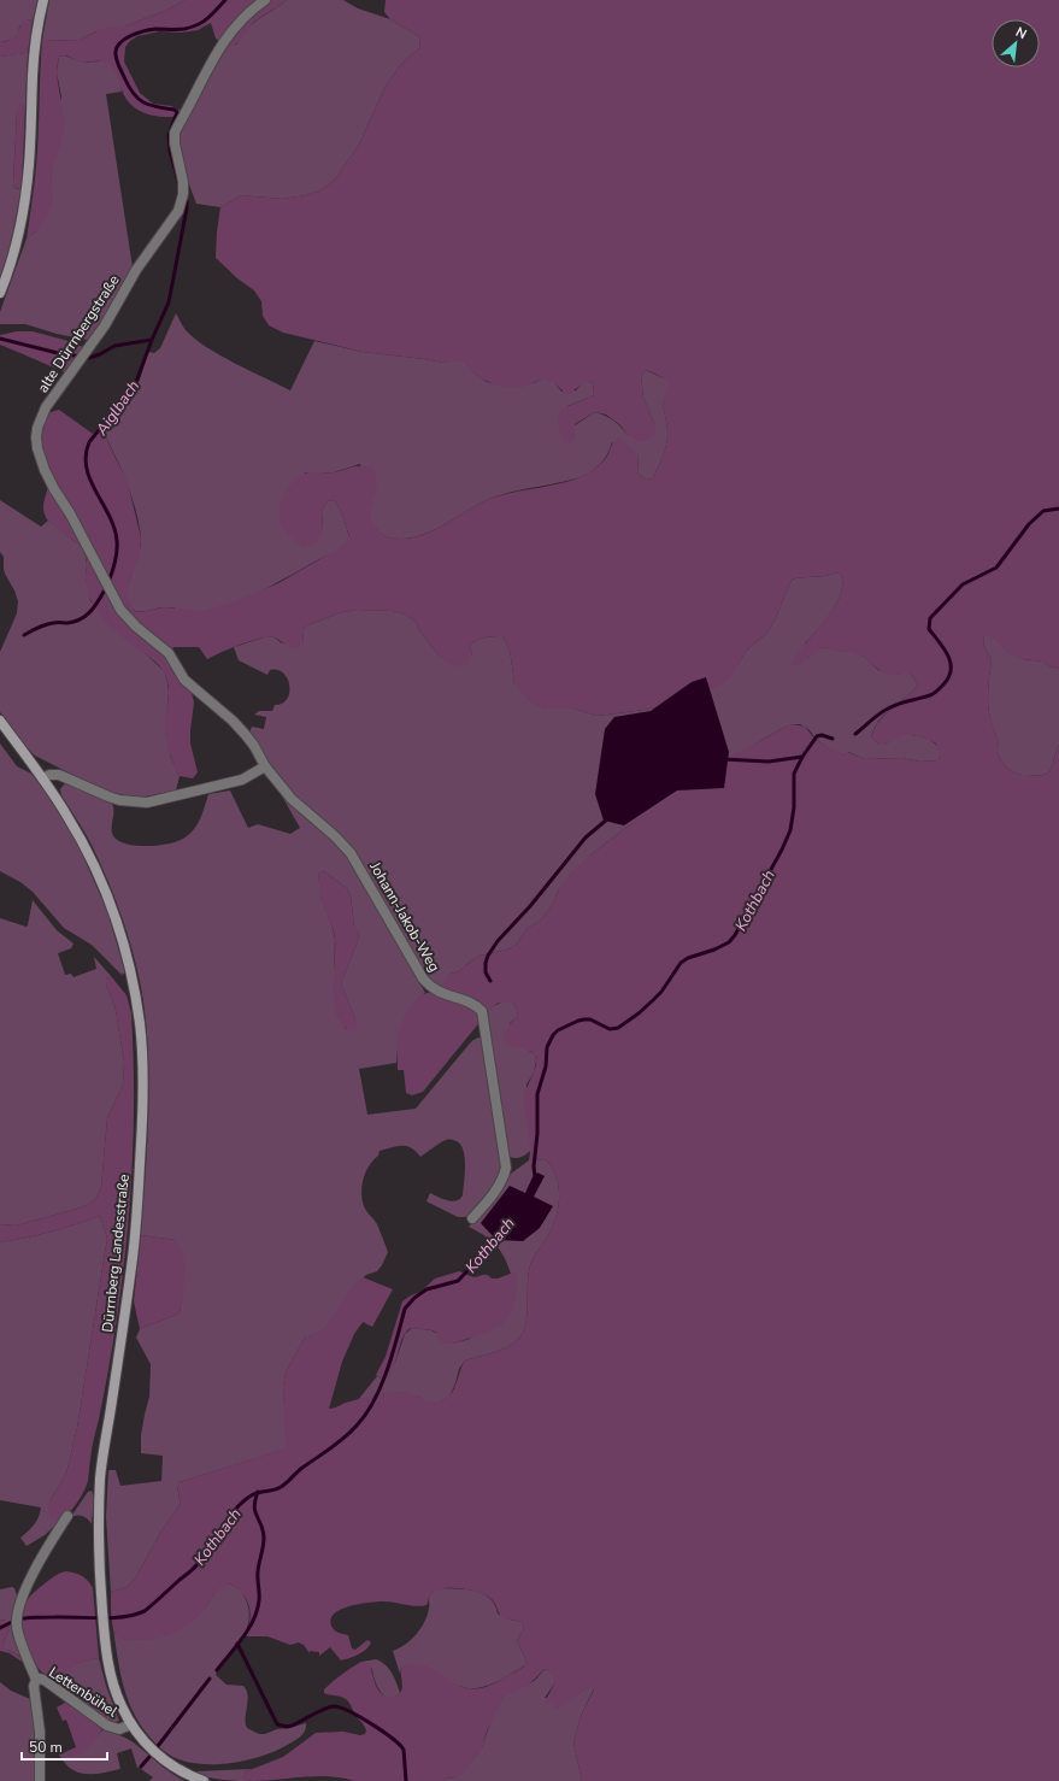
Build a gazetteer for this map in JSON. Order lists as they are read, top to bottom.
{
  "streets": {
    "main road": ["Dürrnberg Landesstraße"],
    "street": ["alte Dürrnbergstraße", "Johann-Jakob-Weg", "Lettenbühel"]
  },
  "crossings": [
    ["alte Dürrnbergstraße", "Johann-Jakob-Weg"],
    ["Dürrnberg Landesstraße", "Lettenbühel"]
  ],
  "water": ["Aiglbach", "Kothbach"],
  "scale_bar": "50 m",
  "north": "top right"
}
